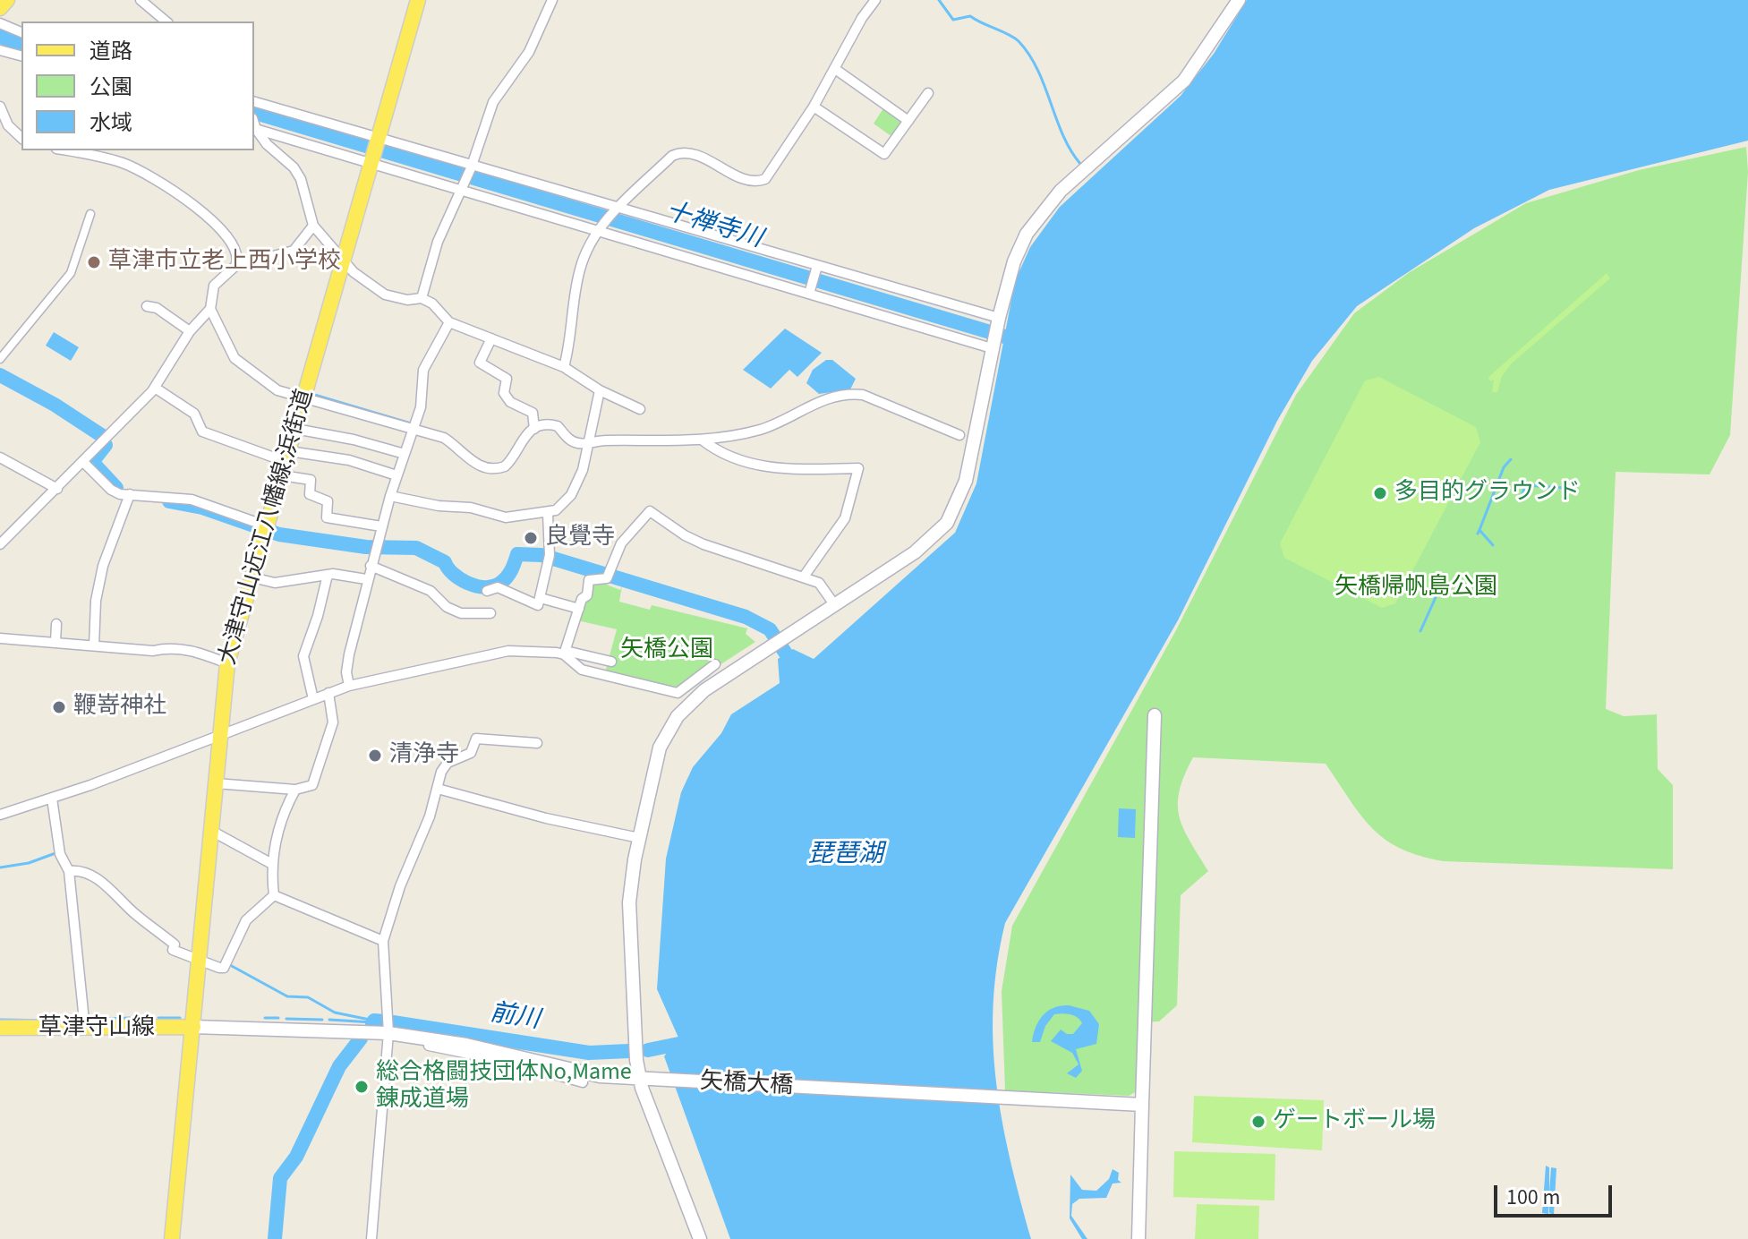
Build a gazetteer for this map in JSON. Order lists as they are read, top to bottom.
{
  "streets": {
    "main road": ["大津守山近江八幡線;浜街道", "草津守山線"],
    "street": ["矢橋大橋"]
  },
  "crossings": [
    ["大津守山近江八幡線;浜街道", "草津守山線"],
    ["大津守山近江八幡線;浜街道", "矢橋大橋"],
    ["草津守山線", "矢橋大橋"]
  ],
  "water": ["十禅寺川", "琵琶湖", "前川"],
  "parks": ["矢橋帰帆島公園", "矢橋公園"],
  "places": [
    "草津市立老上西小学校",
    "多目的グラウンド",
    "良覺寺",
    "鞭嵜神社",
    "清浄寺",
    "総合格闘技団体No,Mame 錬成道場",
    "ゲートボール場"
  ],
  "legend": ["道路", "公園", "水域"],
  "scale_bar": "100 m"
}
